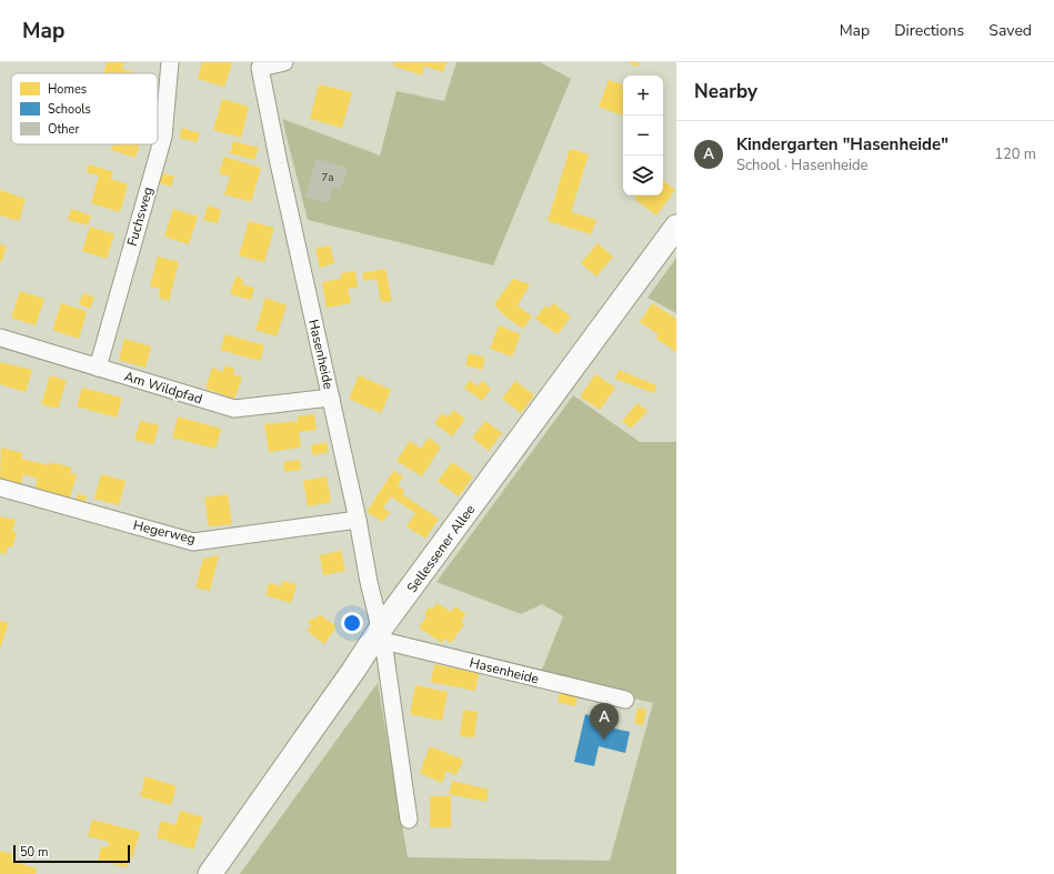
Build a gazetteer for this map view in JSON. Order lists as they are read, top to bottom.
{
  "streets": {
    "main road": ["Sellessener Allee"],
    "street": [
      "Fuchsweg",
      "Hasenheide",
      "Am Wildpfad",
      "Hegerweg"
    ]
  },
  "crossings": [
    ["Fuchsweg", "Am Wildpfad"],
    ["Hasenheide", "Am Wildpfad"],
    ["Hasenheide", "Hegerweg"],
    ["Hasenheide", "Sellessener Allee"]
  ],
  "house_numbers": ["7a"],
  "legend": ["Homes", "Schools", "Other"],
  "scale_bar": "50 m",
  "page": {
    "header": "Map",
    "nav": ["Map", "Directions", "Saved"],
    "heading": "Nearby",
    "map_buttons": ["+", "−"],
    "list": [
      {
        "mark": "A",
        "name": "Kindergarten \"Hasenheide\"",
        "note": "School · Hasenheide",
        "value": "120 m"
      }
    ],
    "pins": "A",
    "scale": "50 m"
  }
}
